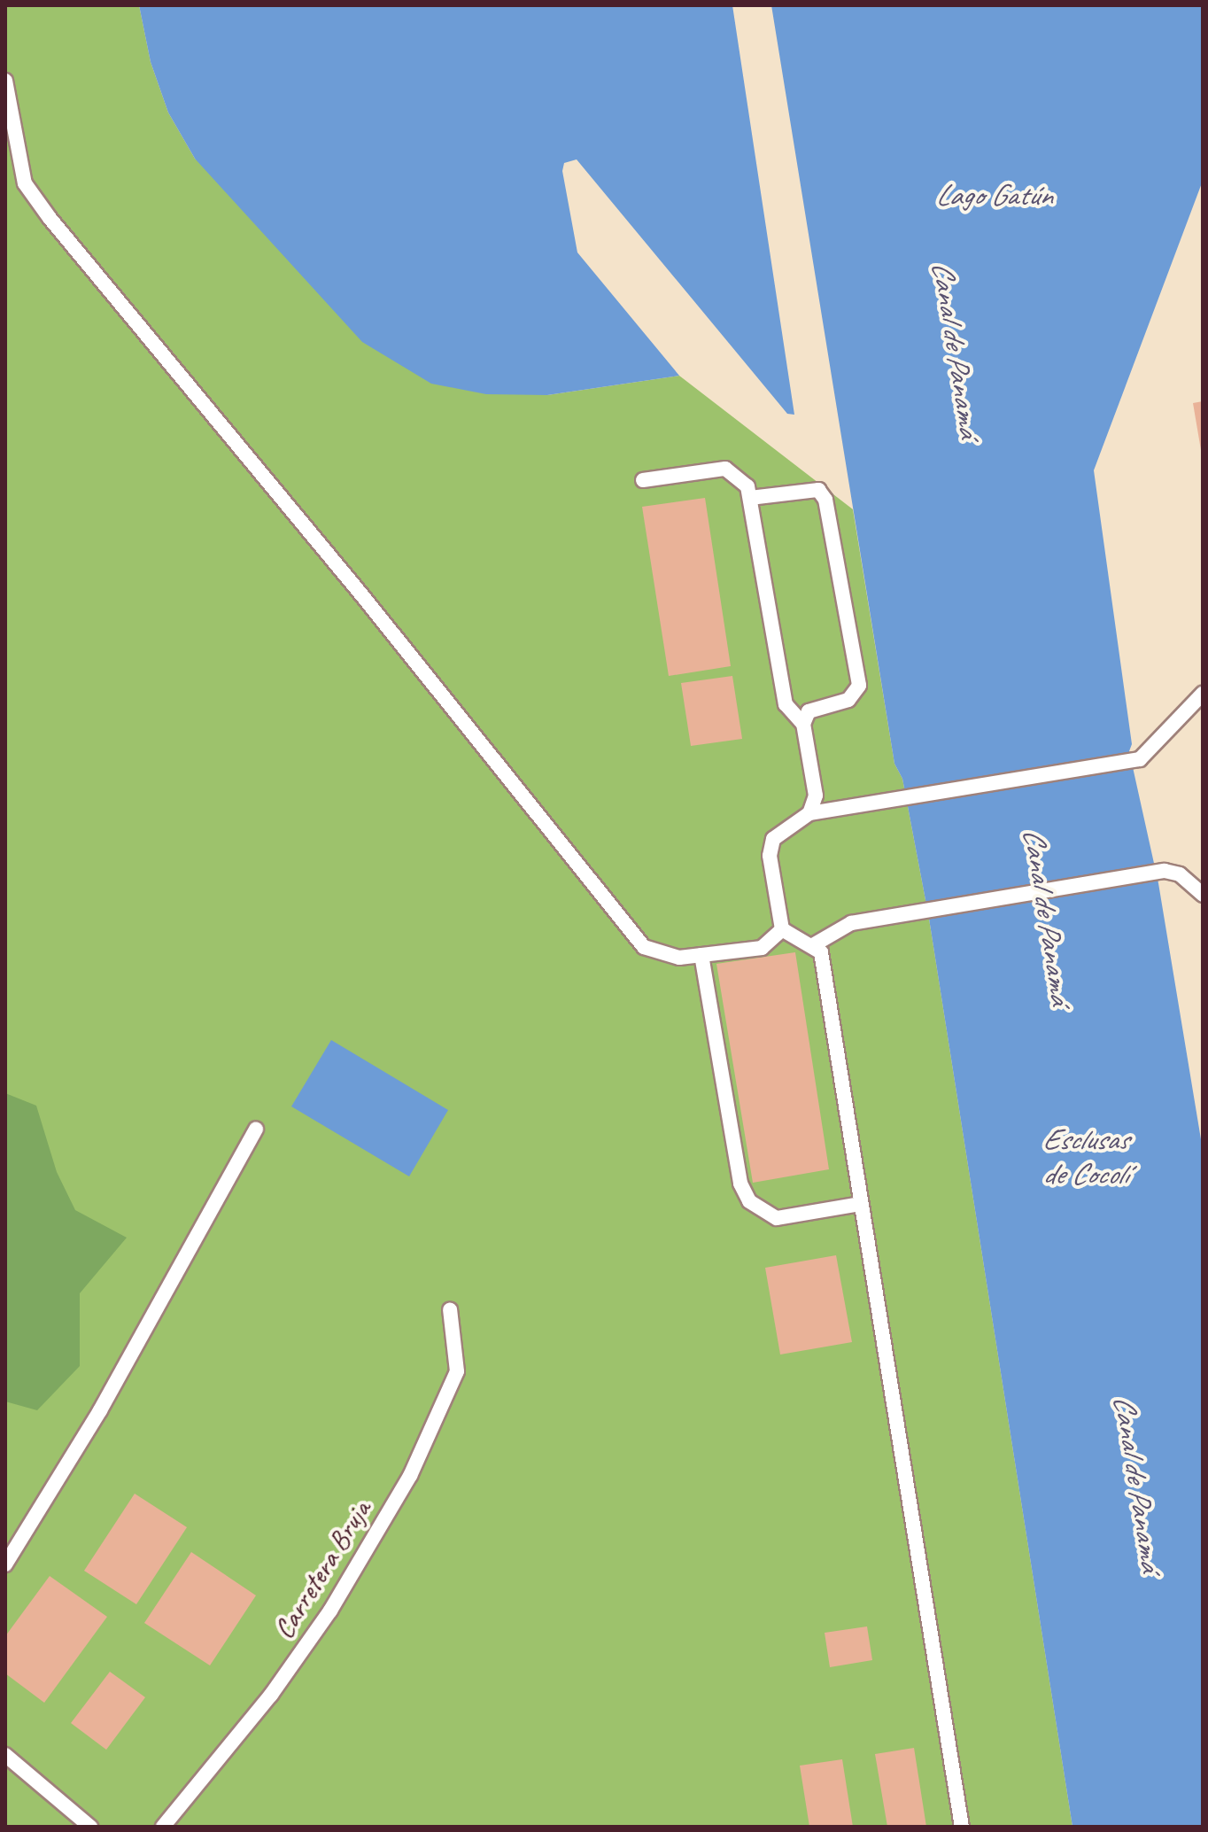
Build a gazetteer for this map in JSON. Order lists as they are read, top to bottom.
{
  "streets": {
    "lane": ["Carretera Bruja"]
  },
  "water": ["Lago Gatún", "Canal de Panamá", "Esclusas de Cocolí"]
}
